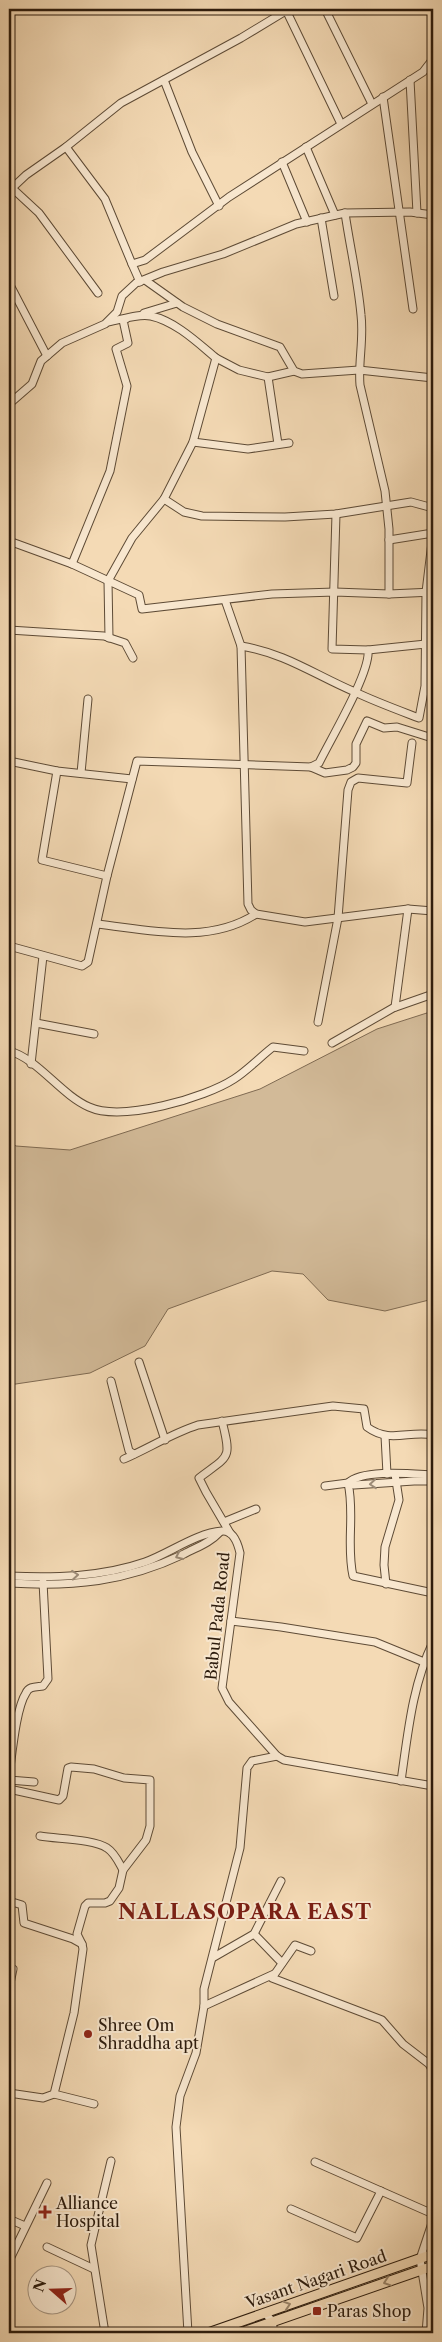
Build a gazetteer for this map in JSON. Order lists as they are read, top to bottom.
{
  "streets": {
    "main road": ["Vasant Nagari Road"],
    "street": ["Babul Pada Road"]
  },
  "districts": ["NALLASOPARA EAST"],
  "places": {
    "other": ["Shree Om Shraddha apt"],
    "health": ["Alliance Hospital"],
    "transit": ["Paras Shop"]
  },
  "north": "left"
}
